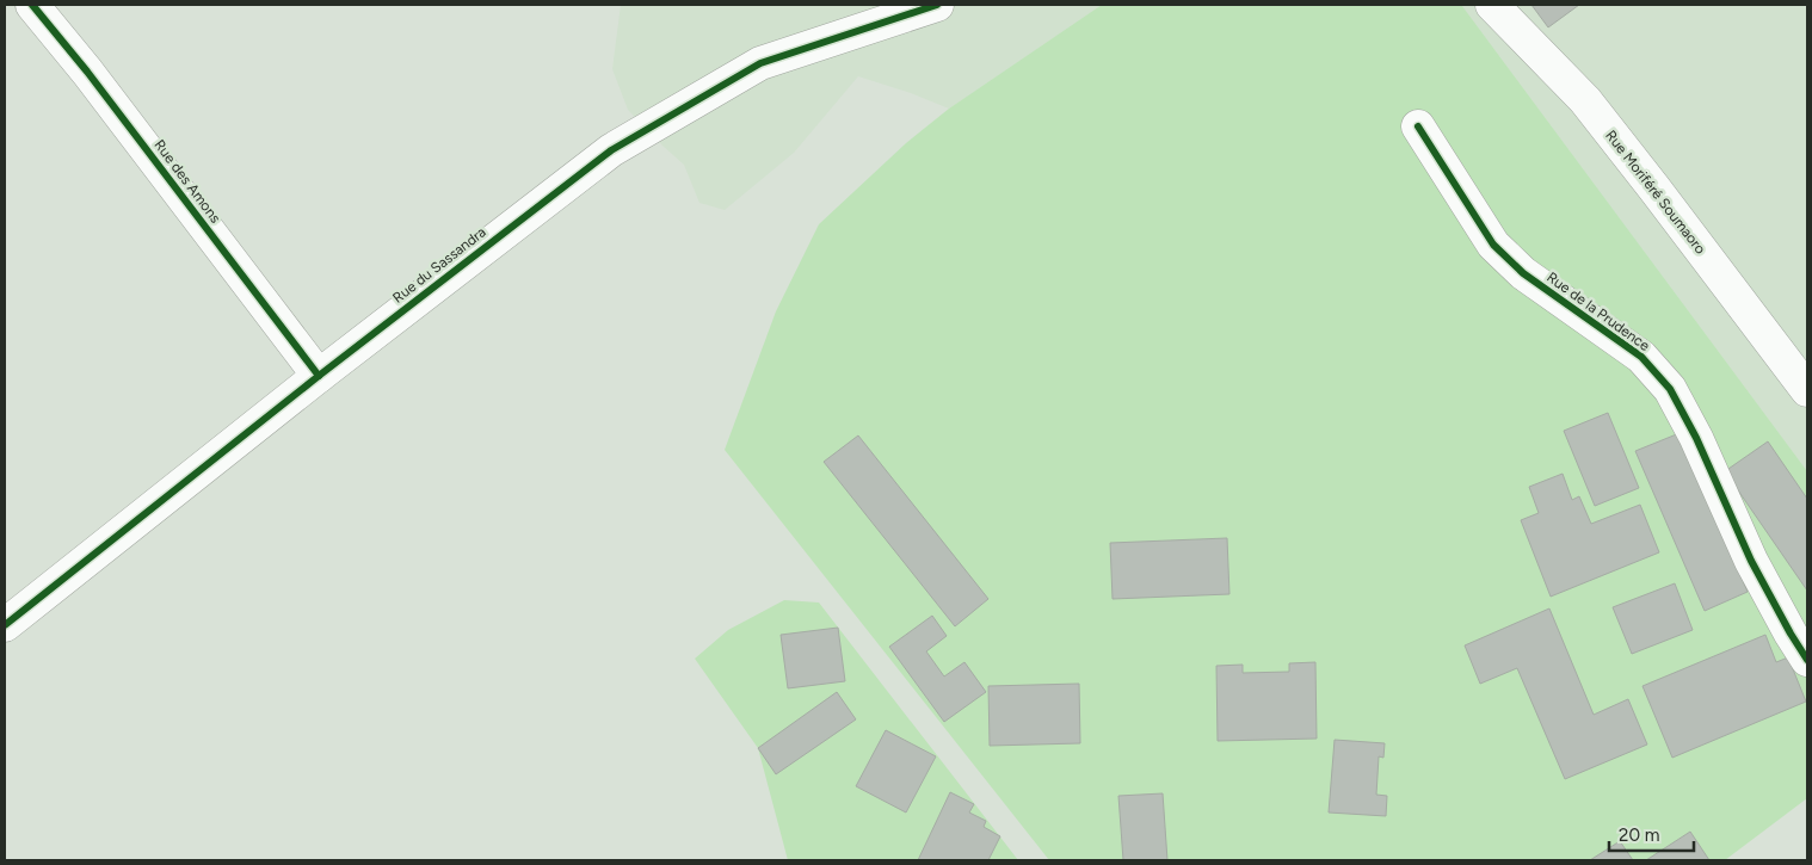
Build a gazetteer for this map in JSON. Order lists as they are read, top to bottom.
{
  "streets": {
    "street": [
      "Rue des Amons",
      "Rue Moriféré Soumaoro",
      "Rue du Sassandra",
      "Rue de la Prudence"
    ]
  },
  "crossings": [
    ["Rue des Amons", "Rue du Sassandra"]
  ],
  "scale_bar": "20 m"
}
